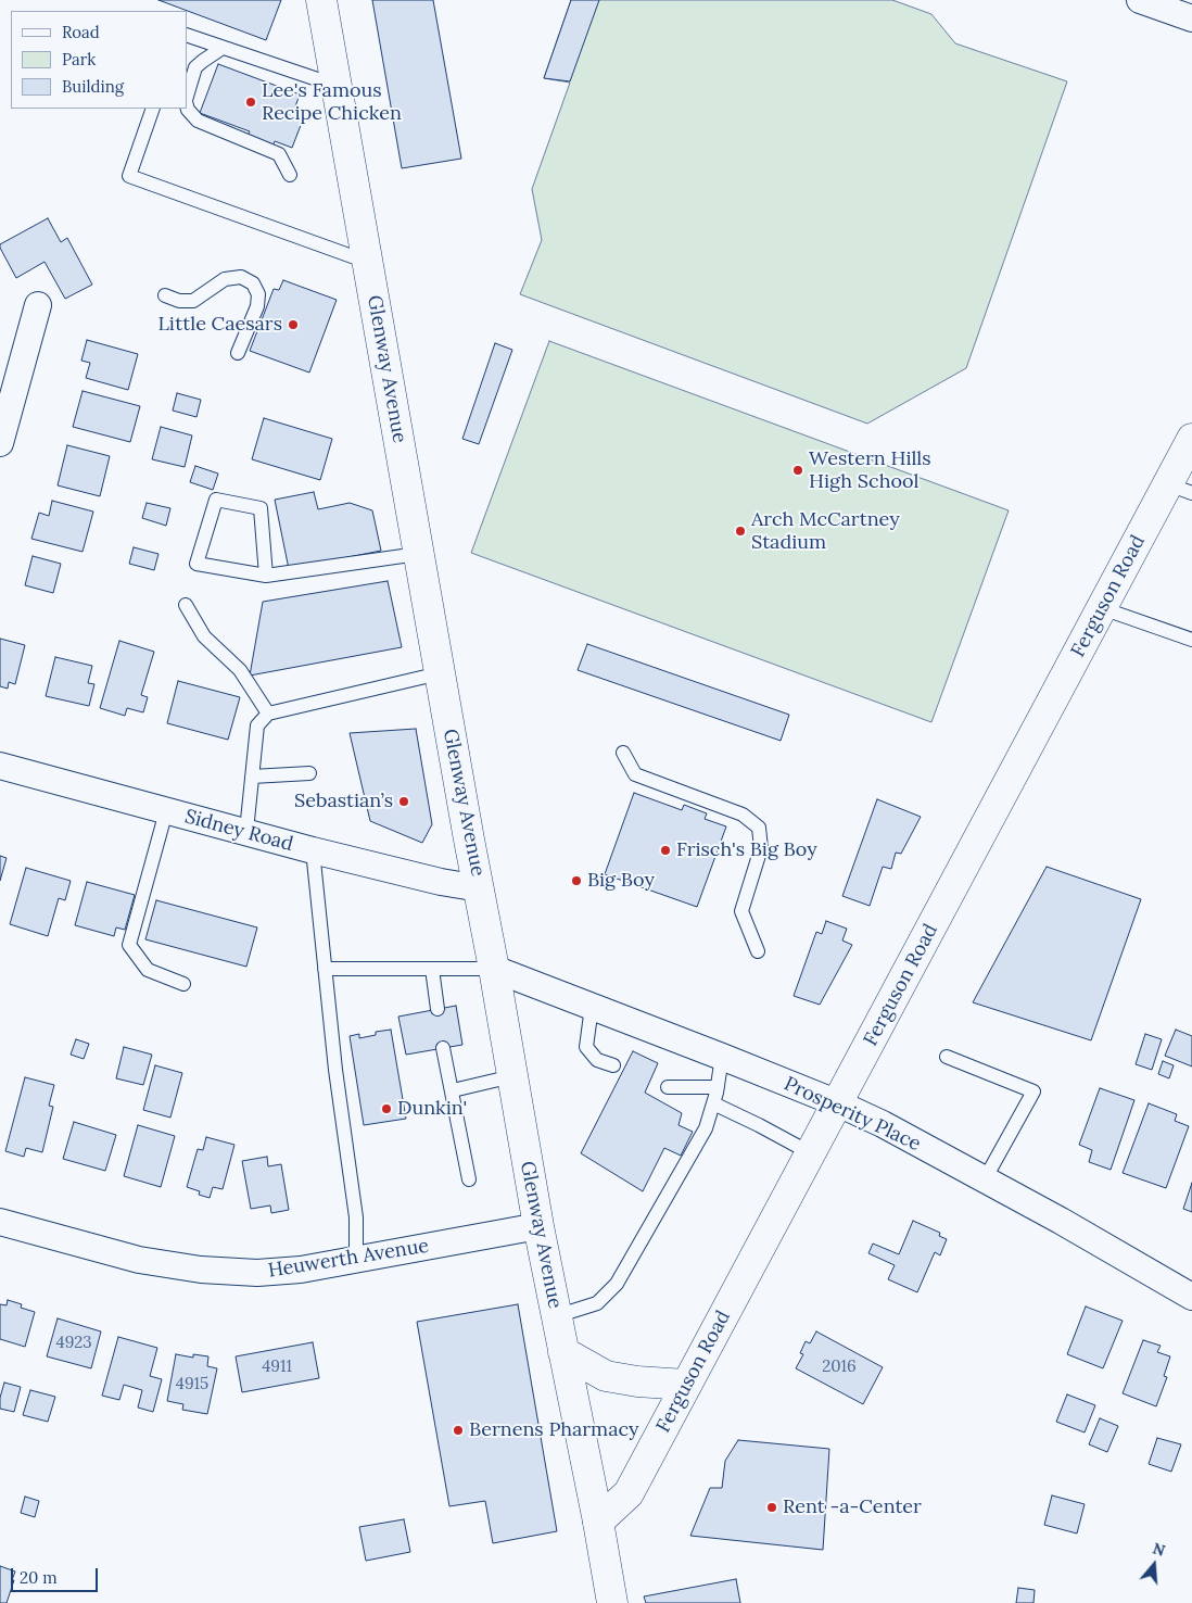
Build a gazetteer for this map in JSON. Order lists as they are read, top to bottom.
{
  "streets": {
    "main road": ["Glenway Avenue", "Ferguson Road"],
    "street": ["Sidney Road", "Prosperity Place", "Heuwerth Avenue"]
  },
  "crossings": [
    ["Glenway Avenue", "Ferguson Road"],
    ["Glenway Avenue", "Sidney Road"],
    ["Glenway Avenue", "Prosperity Place"],
    ["Glenway Avenue", "Heuwerth Avenue"],
    ["Ferguson Road", "Prosperity Place"]
  ],
  "places": [
    "Lee's Famous Recipe Chicken",
    "Little Caesars",
    "Western Hills High School",
    "Arch McCartney Stadium",
    "Sebastian’s",
    "Frisch's Big Boy",
    "Big Boy",
    "Dunkin'",
    "Bernens Pharmacy",
    "Rent -a-Center"
  ],
  "house_numbers": [
    "4923",
    "4911",
    "2016",
    "4915"
  ],
  "legend": ["Road", "Park", "Building"],
  "scale_bar": "20 m",
  "north": "top"
}
